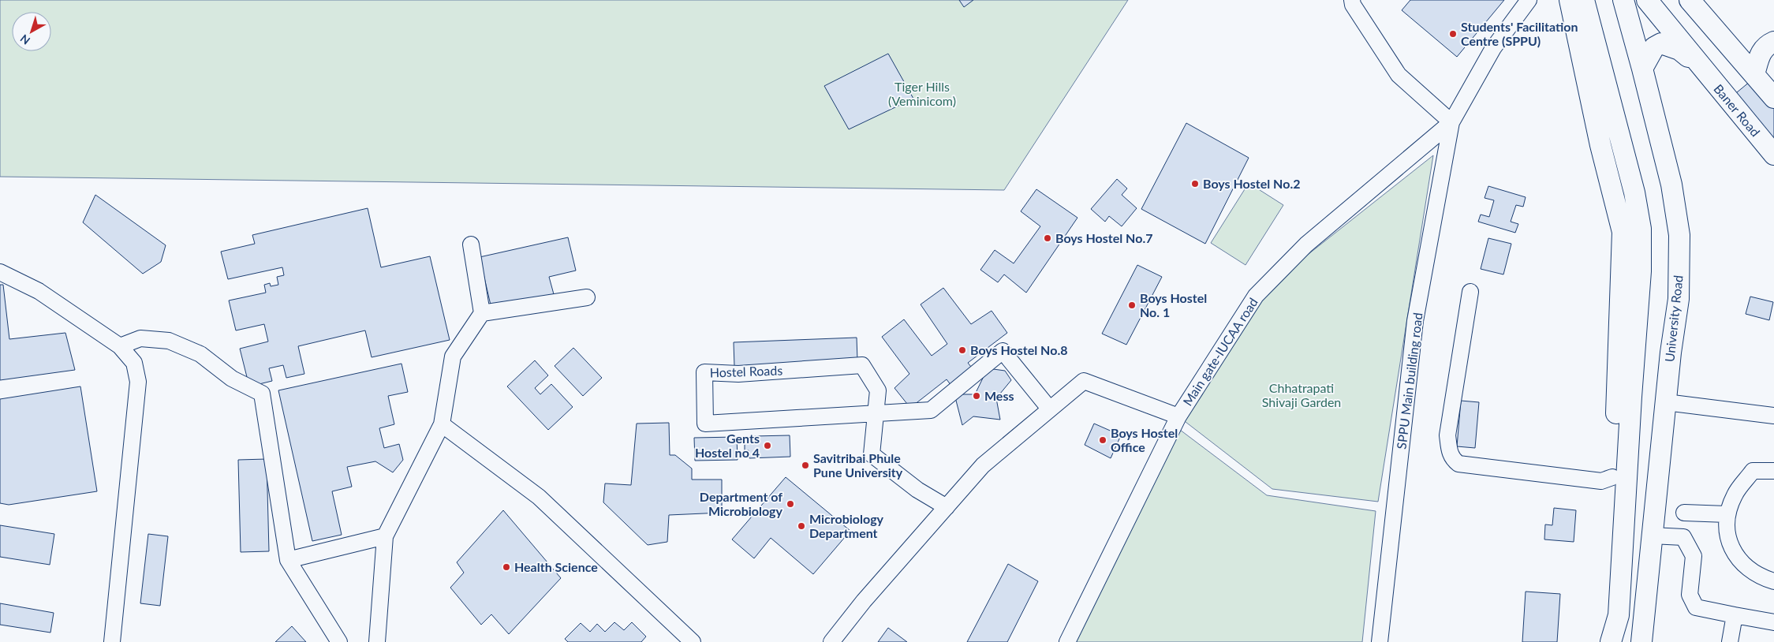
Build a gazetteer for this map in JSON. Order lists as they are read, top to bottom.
{
  "streets": {
    "main road": ["Baner Road", "University Road"],
    "street": ["Main gate-IUCAA road", "Hostel Roads", "SPPU Main building road"]
  },
  "crossings": [
    ["Main gate-IUCAA road", "SPPU Main building road"]
  ],
  "parks": ["Tiger Hills (Veminicom)", "Chhatrapati Shivaji Garden"],
  "places": [
    "Students' Facilitation Centre (SPPU)",
    "Boys Hostel No.2",
    "Boys Hostel No.7",
    "Boys Hostel No. 1",
    "Boys Hostel No.8",
    "Mess",
    "Boys Hostel Office",
    "Gents Hostel no 4",
    "Savitribai Phule Pune University",
    "Department of Microbiology",
    "Microbiology Department",
    "Health Science"
  ],
  "north": "bottom left"
}
